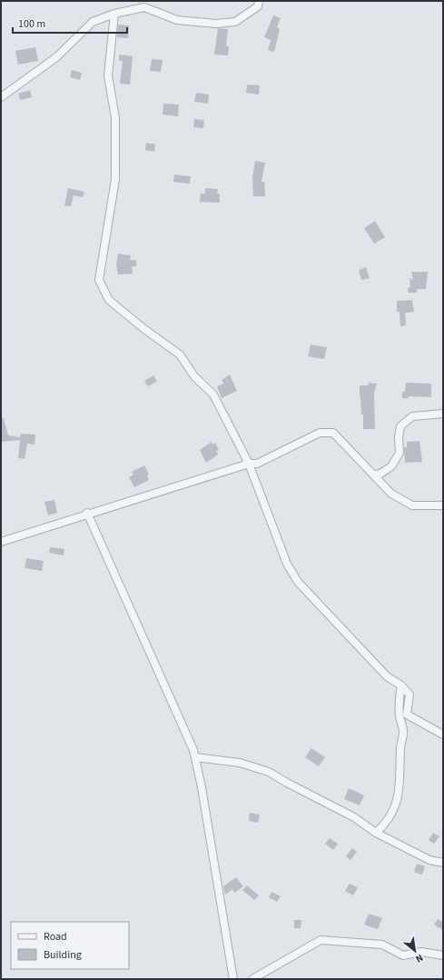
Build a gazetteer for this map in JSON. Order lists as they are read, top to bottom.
{
  "legend": ["Road", "Building"],
  "scale_bar": "100 m",
  "north": "bottom right"
}
